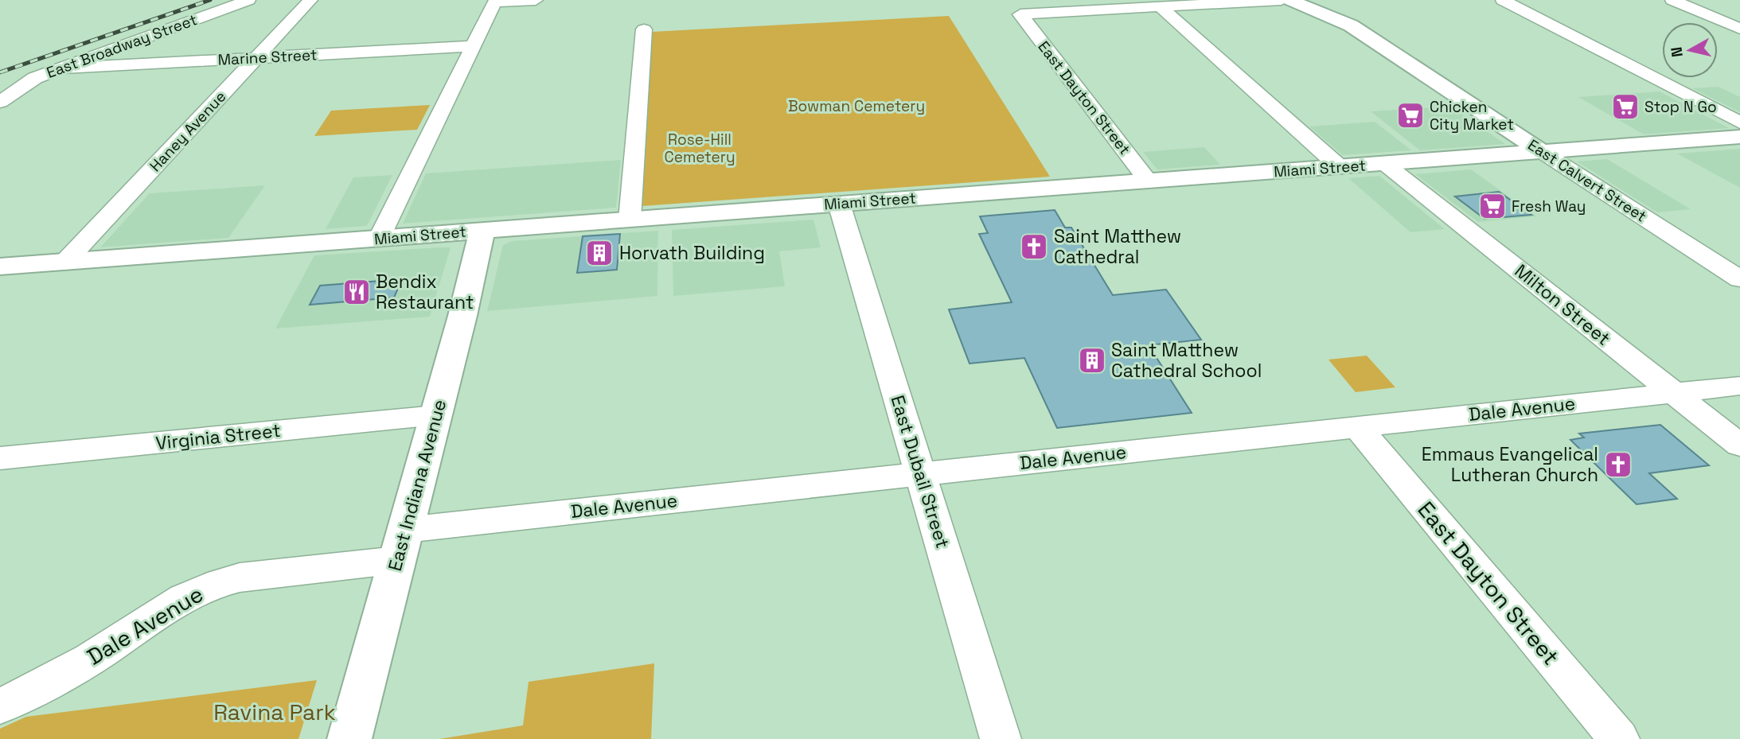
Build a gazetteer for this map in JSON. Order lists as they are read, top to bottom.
{
  "streets": {
    "street": [
      "East Broadway Street",
      "Marine Street",
      "East Dayton Street",
      "Haney Avenue",
      "Miami Street",
      "East Calvert Street",
      "Milton Street",
      "Dale Avenue",
      "Virginia Street",
      "East Dubail Street",
      "East Indiana Avenue"
    ]
  },
  "crossings": [
    ["East Broadway Street", "Marine Street"],
    ["Marine Street", "Haney Avenue"],
    ["East Dayton Street", "Miami Street"],
    ["East Dayton Street", "Dale Avenue"],
    ["Haney Avenue", "Miami Street"],
    ["Miami Street", "East Calvert Street"],
    ["Miami Street", "Milton Street"],
    ["Miami Street", "East Dubail Street"],
    ["Miami Street", "East Indiana Avenue"],
    ["Milton Street", "Dale Avenue"],
    ["Dale Avenue", "East Dubail Street"],
    ["Dale Avenue", "East Indiana Avenue"],
    ["Virginia Street", "East Indiana Avenue"]
  ],
  "parks": ["Bowman Cemetery", "Rose-Hill Cemetery", "Ravina Park"],
  "places": {
    "supermarket": ["Stop N Go", "Chicken City Market", "Fresh Way"],
    "church": ["Saint Matthew Cathedral", "Emmaus Evangelical Lutheran Church"],
    "building": ["Horvath Building", "Saint Matthew Cathedral School"],
    "restaurant": ["Bendix Restaurant"]
  },
  "north": "left"
}
